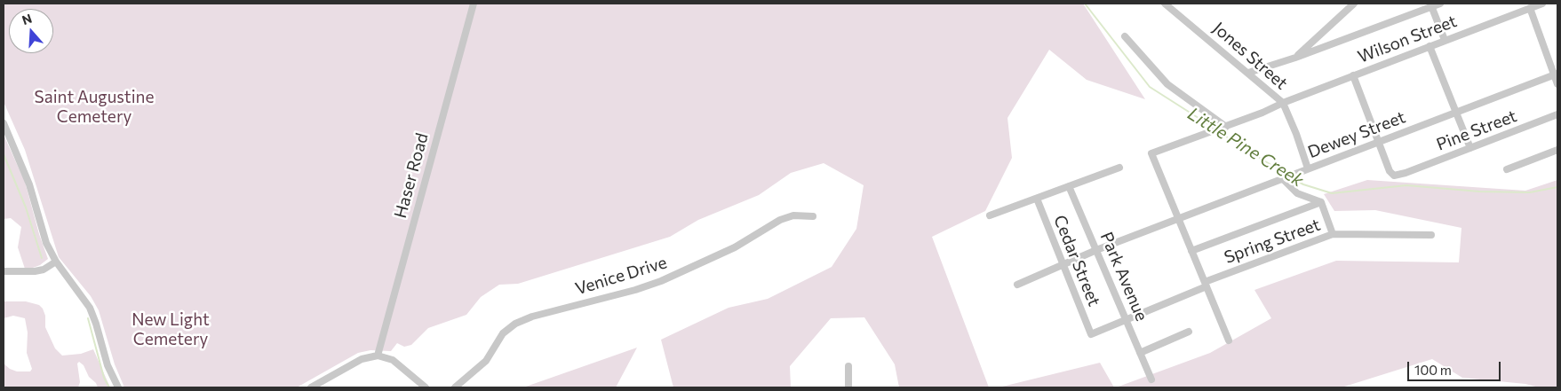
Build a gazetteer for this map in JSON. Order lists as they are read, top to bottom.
{
  "streets": {
    "street": [
      "Wilson Street",
      "Jones Street",
      "Pine Street",
      "Dewey Street",
      "Haser Road",
      "Spring Street",
      "Cedar Street",
      "Venice Drive",
      "Park Avenue"
    ]
  },
  "crossings": [
    ["Wilson Street", "Jones Street"],
    ["Wilson Street", "Dewey Street"],
    ["Jones Street", "Dewey Street"],
    ["Pine Street", "Dewey Street"],
    ["Dewey Street", "Cedar Street"],
    ["Dewey Street", "Park Avenue"],
    ["Spring Street", "Cedar Street"],
    ["Spring Street", "Park Avenue"]
  ],
  "water": ["Little Pine Creek"],
  "parks": ["Saint Augustine Cemetery", "New Light Cemetery"],
  "scale_bar": "100 m",
  "north": "top"
}
